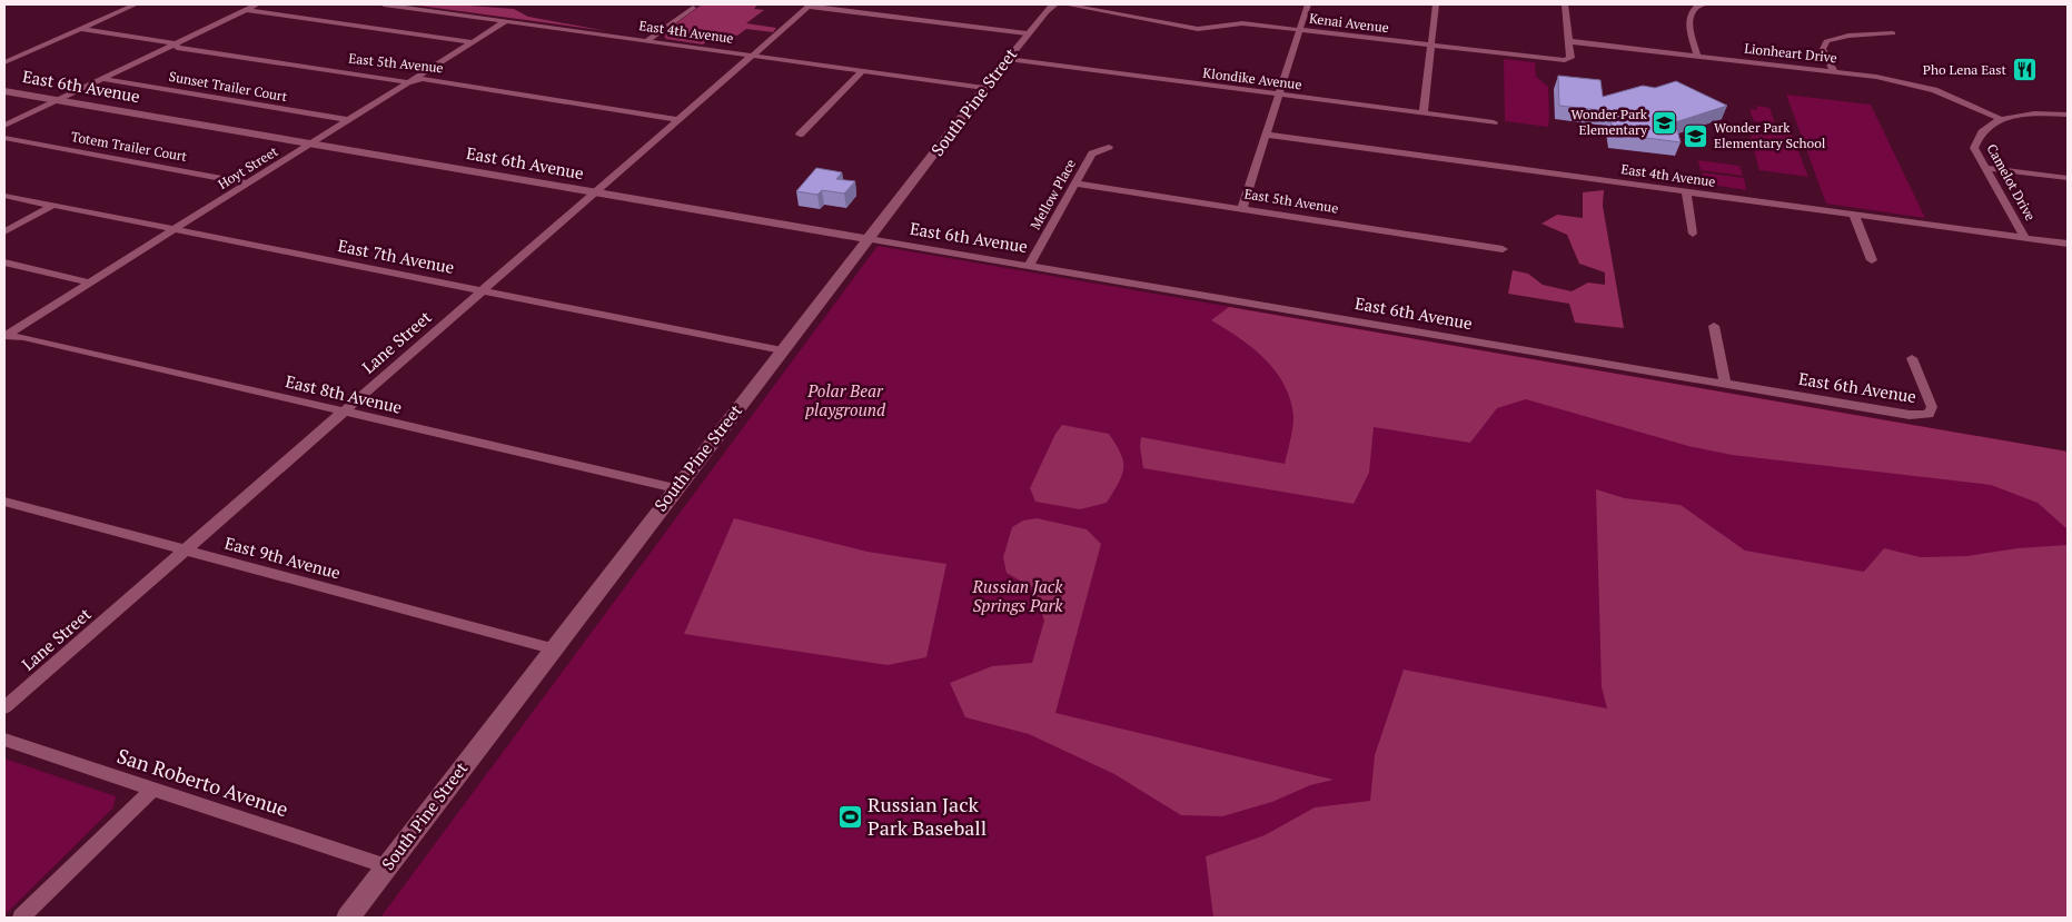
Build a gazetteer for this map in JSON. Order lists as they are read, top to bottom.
{
  "streets": {
    "street": [
      "Kenai Avenue",
      "East 4th Avenue",
      "Lionheart Drive",
      "East 5th Avenue",
      "Klondike Avenue",
      "East 6th Avenue",
      "Sunset Trailer Court",
      "South Pine Street",
      "Totem Trailer Court",
      "Hoyt Street",
      "Camelot Drive",
      "Mellow Place",
      "East 7th Avenue",
      "Lane Street",
      "East 8th Avenue",
      "East 9th Avenue",
      "San Roberto Avenue"
    ]
  },
  "crossings": [
    ["Kenai Avenue", "Lionheart Drive"],
    ["East 4th Avenue", "South Pine Street"],
    ["East 4th Avenue", "Hoyt Street"],
    ["East 4th Avenue", "Camelot Drive"],
    ["East 4th Avenue", "Lane Street"],
    ["Lionheart Drive", "Camelot Drive"],
    ["East 5th Avenue", "Hoyt Street"],
    ["East 5th Avenue", "Mellow Place"],
    ["East 5th Avenue", "Lane Street"],
    ["Klondike Avenue", "South Pine Street"],
    ["East 6th Avenue", "South Pine Street"],
    ["East 6th Avenue", "Hoyt Street"],
    ["East 6th Avenue", "Mellow Place"],
    ["East 6th Avenue", "Lane Street"],
    ["Sunset Trailer Court", "Hoyt Street"],
    ["South Pine Street", "East 7th Avenue"],
    ["South Pine Street", "East 8th Avenue"],
    ["South Pine Street", "East 9th Avenue"],
    ["South Pine Street", "San Roberto Avenue"],
    ["Totem Trailer Court", "Hoyt Street"],
    ["Hoyt Street", "East 7th Avenue"],
    ["Hoyt Street", "East 8th Avenue"],
    ["East 7th Avenue", "Lane Street"],
    ["Lane Street", "East 8th Avenue"],
    ["Lane Street", "East 9th Avenue"]
  ],
  "parks": ["Polar Bear playground", "Russian Jack Springs Park"],
  "places": {
    "restaurant": ["Pho Lena East"],
    "school or university": ["Wonder Park Elementary", "Wonder Park Elementary School"],
    "sports": ["Russian Jack Park Baseball"]
  }
}
